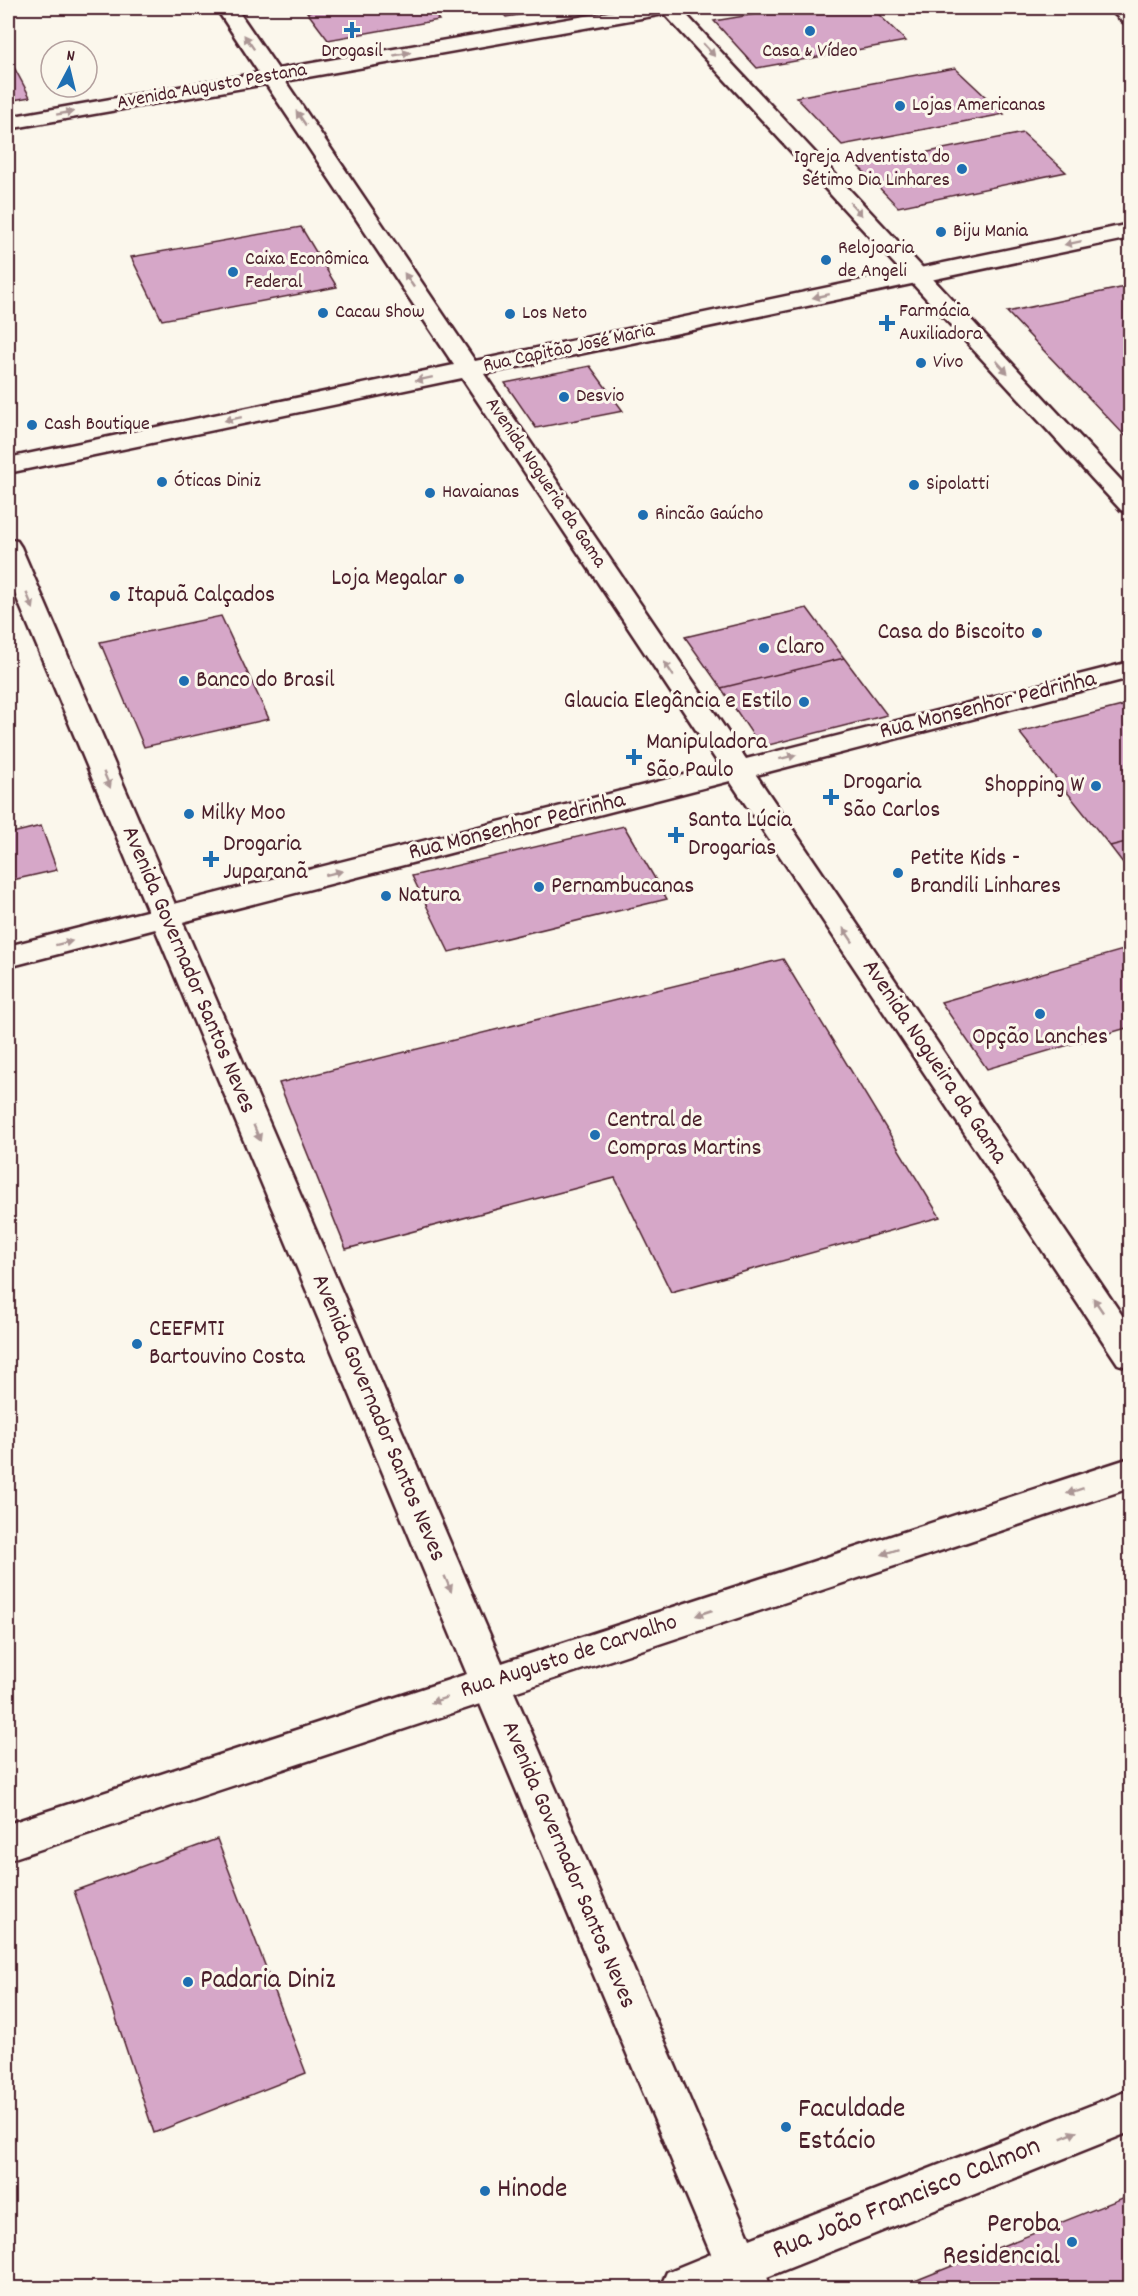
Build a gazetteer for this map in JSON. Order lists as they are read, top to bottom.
{
  "streets": {
    "street": [
      "Avenida Augusto Pestana",
      "Rua Capitão José Maria",
      "Avenida Nogueria da Gama",
      "Rua Monsenhor Pedrinha",
      "Avenida Governador Santos Neves",
      "Avenida Nogueira da Gama",
      "Rua Augusto de Carvalho",
      "Rua João Francisco Calmon"
    ]
  },
  "crossings": [
    ["Avenida Augusto Pestana", "Avenida Nogueria da Gama"],
    ["Rua Capitão José Maria", "Avenida Nogueria da Gama"],
    ["Avenida Nogueria da Gama", "Rua Monsenhor Pedrinha"],
    ["Avenida Nogueria da Gama", "Avenida Nogueira da Gama"],
    ["Rua Monsenhor Pedrinha", "Avenida Governador Santos Neves"],
    ["Rua Monsenhor Pedrinha", "Avenida Nogueira da Gama"],
    ["Avenida Governador Santos Neves", "Rua Augusto de Carvalho"],
    ["Avenida Governador Santos Neves", "Rua João Francisco Calmon"]
  ],
  "one_way": [
    "Avenida Augusto Pestana",
    "Rua Capitão José Maria",
    "Avenida Nogueria da Gama",
    "Rua Monsenhor Pedrinha",
    "Avenida Governador Santos Neves",
    "Avenida Nogueira da Gama",
    "Rua Augusto de Carvalho",
    "Rua João Francisco Calmon"
  ],
  "places": {
    "health": [
      "Drogasil",
      "Farmácia Auxiliadora",
      "Manipuladora São Paulo",
      "Drogaria São Carlos",
      "Santa Lúcia Drogarias",
      "Drogaria Juparanã"
    ],
    "other": [
      "Casa & Vídeo",
      "Lojas Americanas",
      "Igreja Adventista do Sétimo Dia Linhares",
      "Biju Mania",
      "Relojoaria de Angeli",
      "Caixa Econômica Federal",
      "Cacau Show",
      "Los Neto",
      "Vivo",
      "Desvio",
      "Cash Boutique",
      "Óticas Diniz",
      "Sipolatti",
      "Havaianas",
      "Rincão Gaúcho",
      "Loja Megalar",
      "Itapuã Calçados",
      "Casa do Biscoito",
      "Claro",
      "Banco do Brasil",
      "Glaucia Elegância e Estilo",
      "Shopping W",
      "Milky Moo",
      "Petite Kids - Brandili Linhares",
      "Pernambucanas",
      "Natura",
      "Opção Lanches",
      "Central de Compras Martins",
      "CEEFMTI Bartouvino Costa",
      "Padaria Diniz",
      "Faculdade Estácio",
      "Hinode",
      "Peroba Residencial"
    ]
  },
  "north": "top"
}
